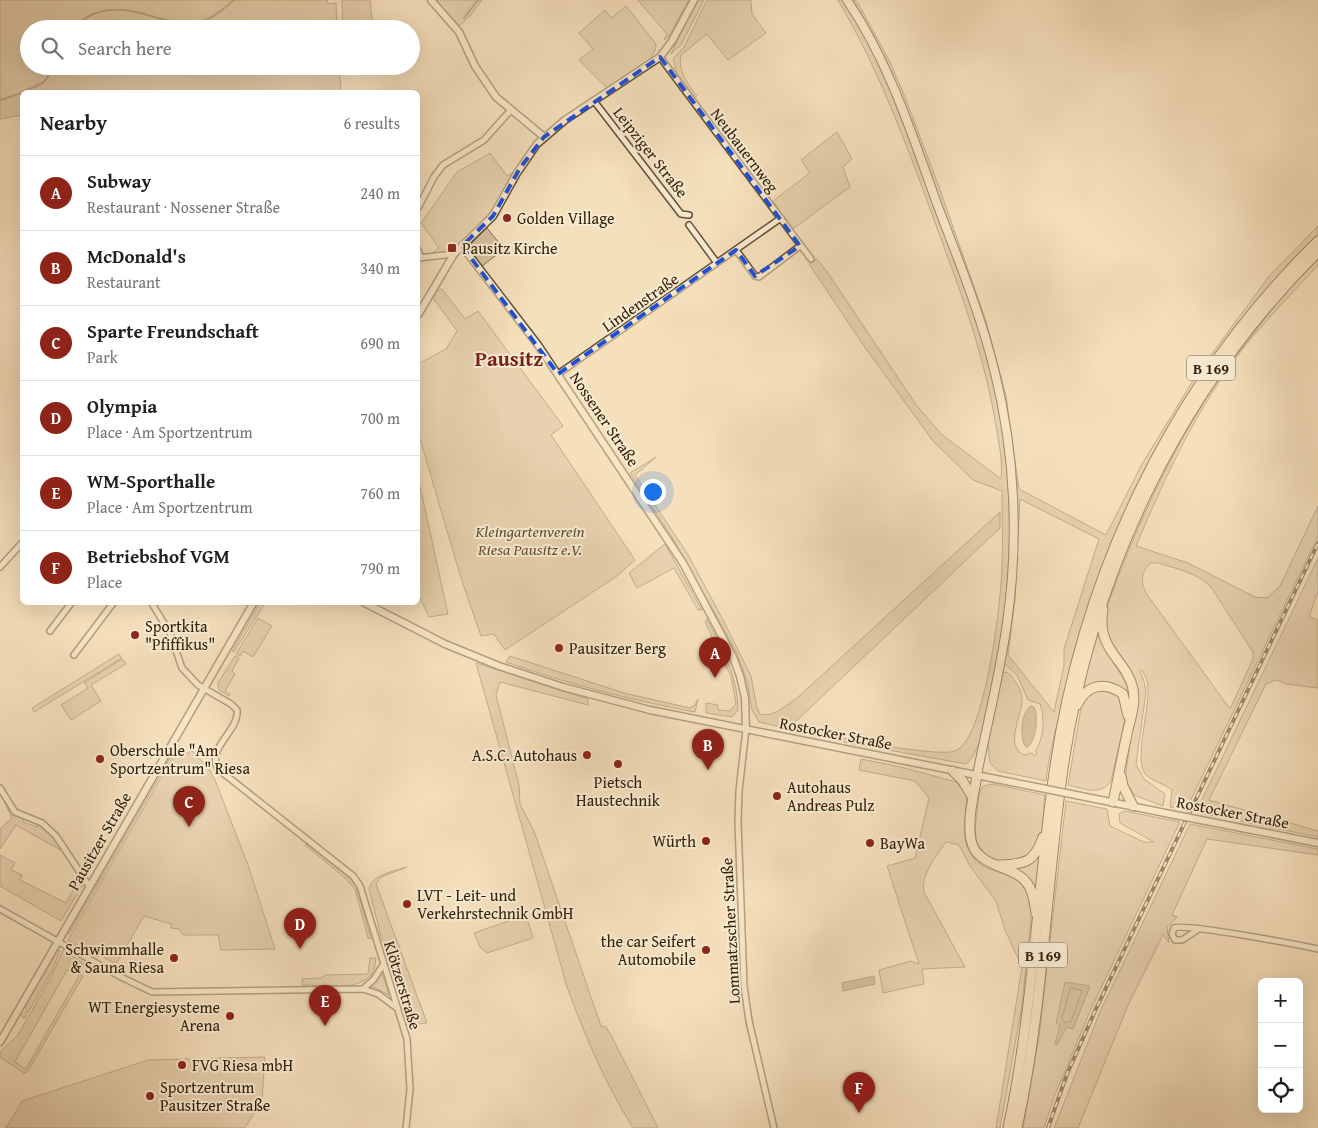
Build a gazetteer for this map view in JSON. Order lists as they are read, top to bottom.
{
  "streets": {
    "highway": ["B 169"],
    "street": [
      "Neubauernweg",
      "Leipziger Straße",
      "Lindenstraße",
      "Nossener Straße",
      "Rostocker Straße",
      "Pausitzer Straße",
      "Lommatzscher Straße",
      "Klötzerstraße"
    ]
  },
  "crossings": [
    ["Neubauernweg", "Leipziger Straße"],
    ["Neubauernweg", "Lindenstraße"],
    ["Leipziger Straße", "Nossener Straße"],
    ["Lindenstraße", "Nossener Straße"],
    ["Nossener Straße", "Rostocker Straße"],
    ["Nossener Straße", "Lommatzscher Straße"],
    ["Rostocker Straße", "Lommatzscher Straße"],
    ["Pausitzer Straße", "Klötzerstraße"]
  ],
  "districts": ["Pausitz"],
  "parks": ["Kleingartenverein Riesa Pausitz e.V."],
  "places": {
    "other": [
      "Golden Village",
      "Sportkita \"Pfiffikus\"",
      "Pausitzer Berg",
      "A.S.C. Autohaus",
      "Oberschule \"Am Sportzentrum\" Riesa",
      "Pietsch Haustechnik",
      "Autohaus Andreas Pulz",
      "Würth",
      "BayWa",
      "LVT - Leit- und Verkehrstechnik GmbH",
      "the car Seifert Automobile",
      "Schwimmhalle & Sauna Riesa",
      "WT Energiesysteme Arena",
      "FVG Riesa mbH",
      "Sportzentrum Pausitzer Straße"
    ],
    "transit": ["Pausitz Kirche"]
  },
  "page": {
    "search": "Search here",
    "heading": ["Nearby", "6 results"],
    "list": [
      {
        "mark": "A",
        "name": "Subway",
        "note": "Restaurant · Nossener Straße",
        "value": "240 m"
      },
      {
        "mark": "B",
        "name": "McDonald's",
        "note": "Restaurant",
        "value": "340 m"
      },
      {
        "mark": "C",
        "name": "Sparte Freundschaft",
        "note": "Park",
        "value": "690 m"
      },
      {
        "mark": "D",
        "name": "Olympia",
        "note": "Place · Am Sportzentrum",
        "value": "700 m"
      },
      {
        "mark": "E",
        "name": "WM-Sporthalle",
        "note": "Place · Am Sportzentrum",
        "value": "760 m"
      },
      {
        "mark": "F",
        "name": "Betriebshof VGM",
        "note": "Place",
        "value": "790 m"
      }
    ],
    "pins": [
      "A",
      "B",
      "C",
      "D",
      "E",
      "F"
    ],
    "map_buttons": ["+", "−"]
  }
}
